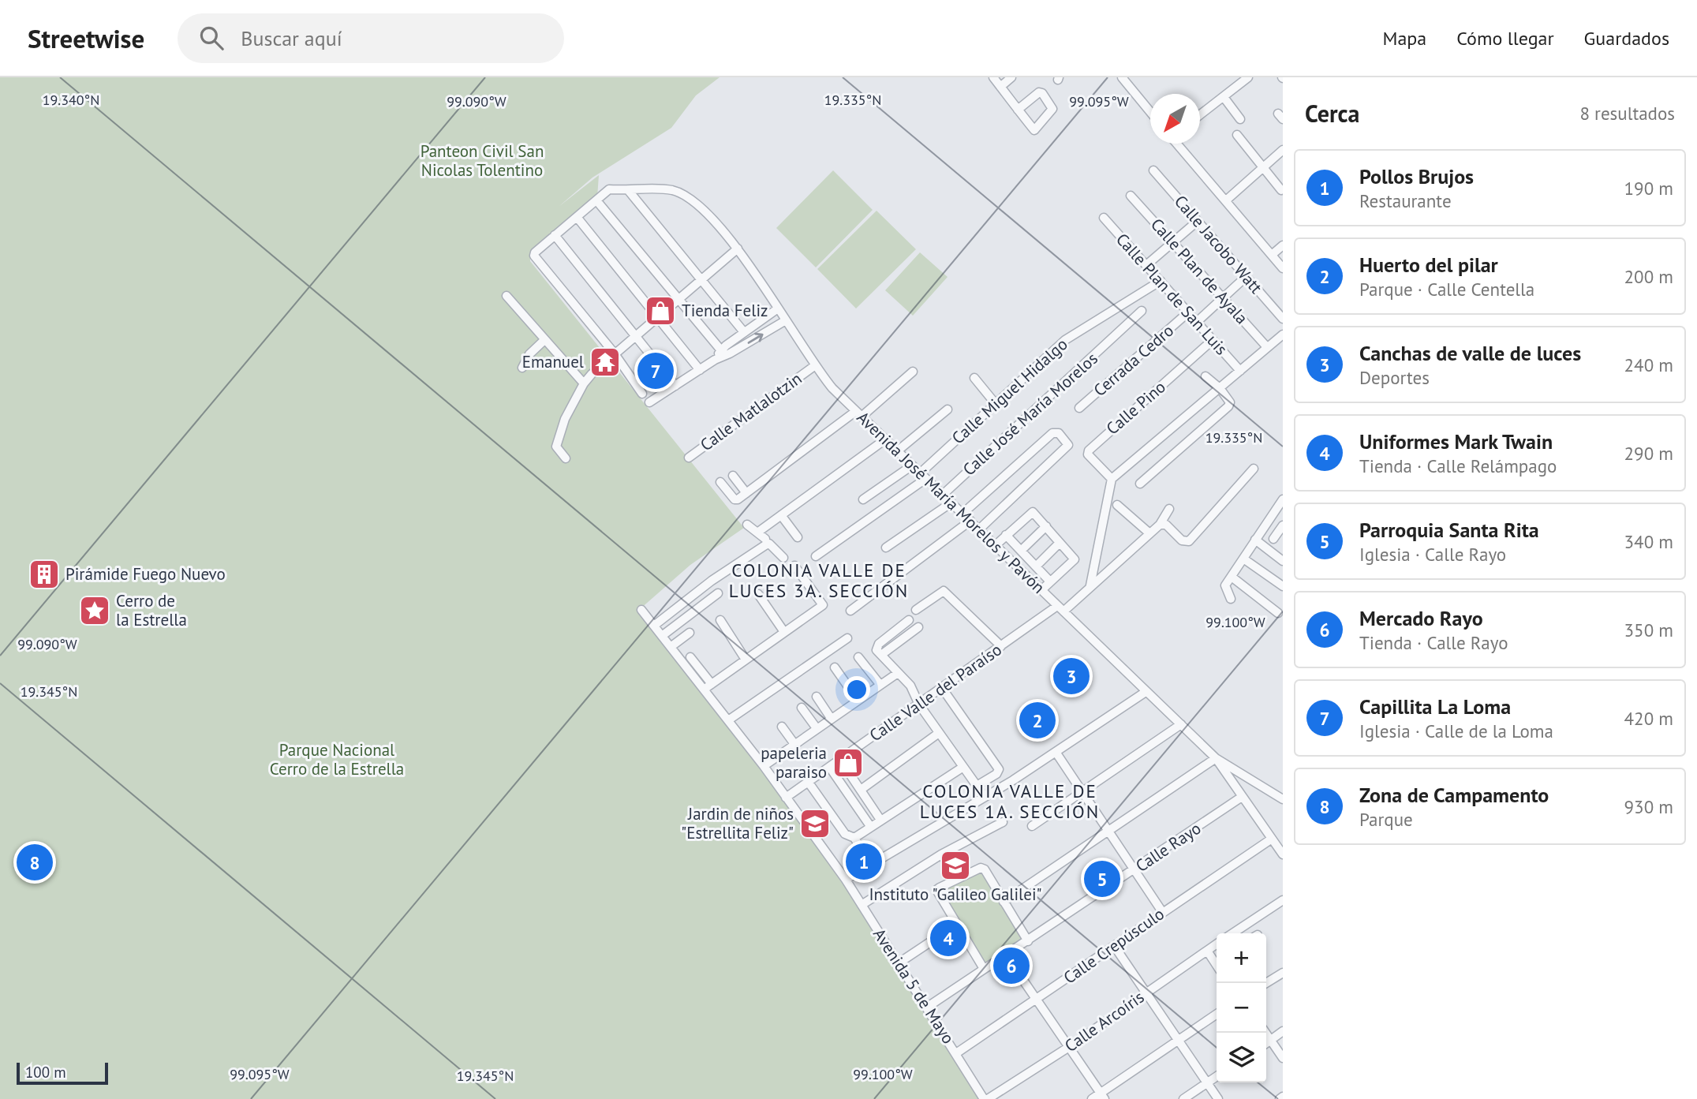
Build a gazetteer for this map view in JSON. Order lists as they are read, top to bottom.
{
  "streets": {
    "street": [
      "Calle Jacobo Watt",
      "Calle Plan de Ayala",
      "Calle Plan de San Luis",
      "Cerrada Cedro",
      "Calle Miguel Hidalgo",
      "Calle Pino",
      "Calle Matlalotzin",
      "Calle José María Morelos",
      "Avenida José María Morelos y Pavón",
      "Calle Valle del Paraíso",
      "Calle Rayo",
      "Calle Crepúsculo",
      "Avenida 5 de Mayo",
      "Calle Arcoíris"
    ]
  },
  "crossings": [
    ["Calle Plan de San Luis", "Cerrada Cedro"],
    ["Calle Plan de San Luis", "Calle Miguel Hidalgo"],
    ["Calle Plan de San Luis", "Calle Pino"],
    ["Calle Miguel Hidalgo", "Avenida José María Morelos y Pavón"],
    ["Calle Matlalotzin", "Avenida José María Morelos y Pavón"],
    ["Calle José María Morelos", "Avenida José María Morelos y Pavón"],
    ["Avenida José María Morelos y Pavón", "Calle Valle del Paraíso"],
    ["Avenida José María Morelos y Pavón", "Calle Rayo"],
    ["Avenida José María Morelos y Pavón", "Calle Crepúsculo"],
    ["Calle Valle del Paraíso", "Avenida 5 de Mayo"],
    ["Calle Rayo", "Avenida 5 de Mayo"],
    ["Calle Crepúsculo", "Avenida 5 de Mayo"],
    ["Avenida 5 de Mayo", "Calle Arcoíris"]
  ],
  "districts": ["COLONIA VALLE DE LUCES 3A. SECCIÓN", "COLONIA VALLE DE LUCES 1A. SECCIÓN"],
  "parks": ["Panteon Civil San Nicolas Tolentino", "Parque Nacional Cerro de la Estrella"],
  "places": {
    "shop": ["Tienda Feliz", "papeleria paraiso"],
    "temple": ["Emanuel"],
    "building": ["Pirámide Fuego Nuevo"],
    "place": ["Cerro de la Estrella"],
    "school or university": ["Jardin de niños \"Estrellita Feliz\"", "Instituto \"Galileo Galilei\""]
  },
  "scale_bar": "100 m",
  "north": "bottom left",
  "page": {
    "header": "Streetwise",
    "search": "Buscar aquí",
    "nav": ["Mapa", "Cómo llegar", "Guardados"],
    "heading": ["Cerca", "8 resultados"],
    "list": [
      {
        "mark": "1",
        "name": "Pollos Brujos",
        "note": "Restaurante",
        "value": "190 m"
      },
      {
        "mark": "2",
        "name": "Huerto del pilar",
        "note": "Parque · Calle Centella",
        "value": "200 m"
      },
      {
        "mark": "3",
        "name": "Canchas de valle de luces",
        "note": "Deportes",
        "value": "240 m"
      },
      {
        "mark": "4",
        "name": "Uniformes Mark Twain",
        "note": "Tienda · Calle Relámpago",
        "value": "290 m"
      },
      {
        "mark": "5",
        "name": "Parroquia Santa Rita",
        "note": "Iglesia · Calle Rayo",
        "value": "340 m"
      },
      {
        "mark": "6",
        "name": "Mercado Rayo",
        "note": "Tienda · Calle Rayo",
        "value": "350 m"
      },
      {
        "mark": "7",
        "name": "Capillita La Loma",
        "note": "Iglesia · Calle de la Loma",
        "value": "420 m"
      },
      {
        "mark": "8",
        "name": "Zona de Campamento",
        "note": "Parque",
        "value": "930 m"
      }
    ],
    "pins": [
      "7",
      "3",
      "2",
      "1",
      "8",
      "5",
      "4",
      "6"
    ],
    "map_buttons": ["+", "−"],
    "scale": "100 m"
  },
  "coordinates": [
    "19.340°N",
    "19.335°N",
    "99.090°W",
    "99.095°W",
    "99.100°W",
    "19.345°N"
  ]
}
